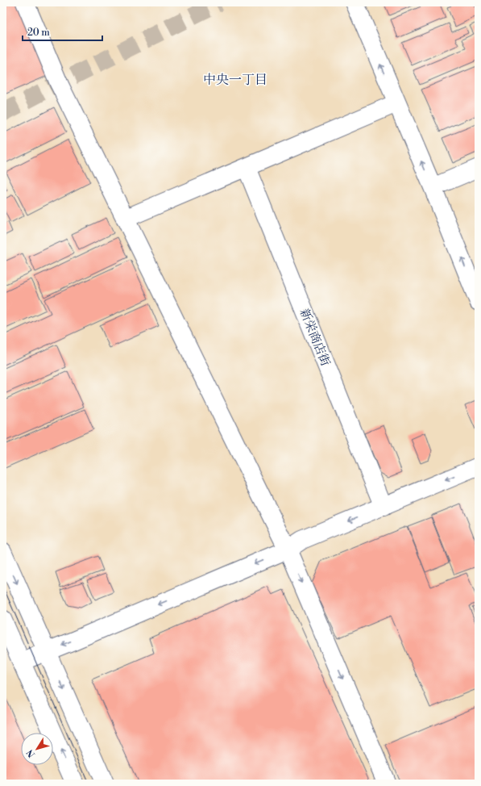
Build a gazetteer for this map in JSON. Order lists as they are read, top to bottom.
{
  "streets": {
    "street": ["新栄商店街"]
  },
  "districts": ["中央一丁目"],
  "scale_bar": "20 m",
  "north": "bottom left"
}
